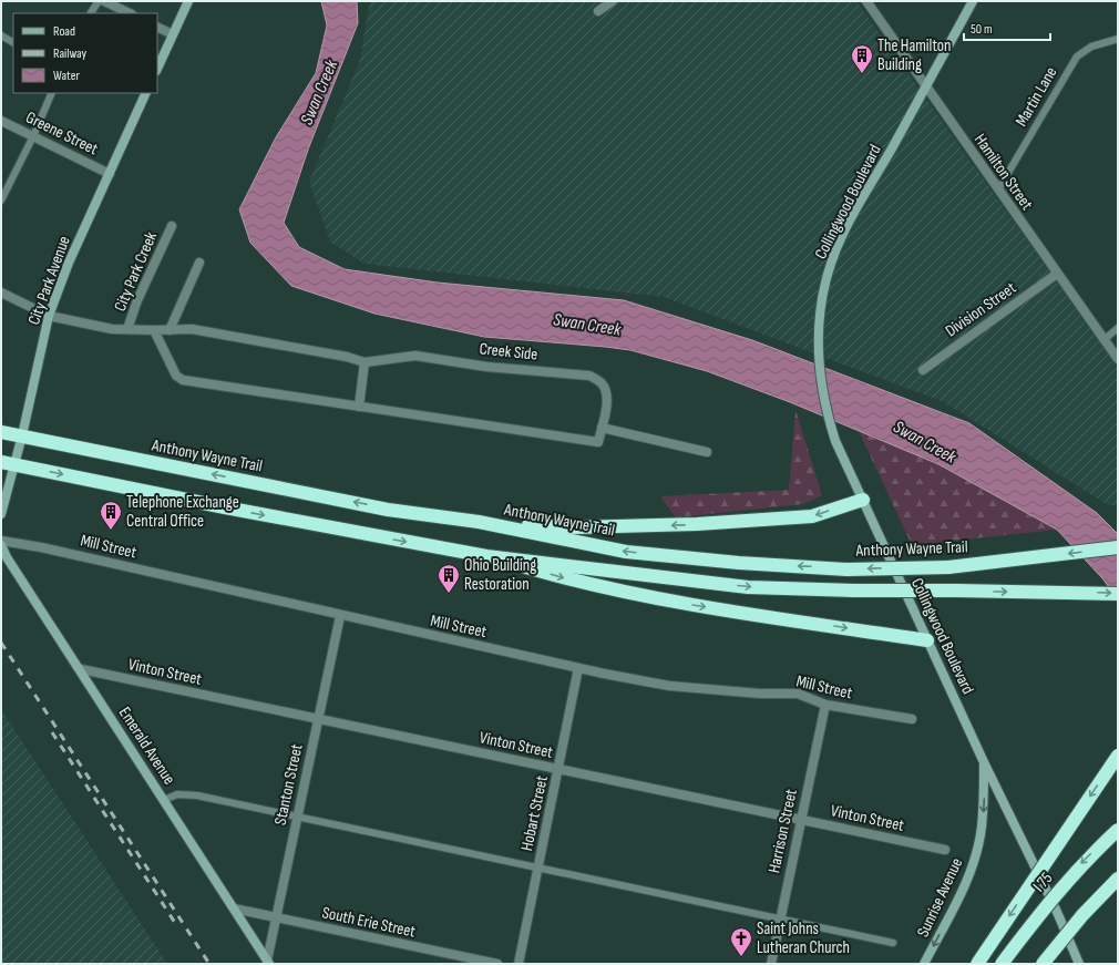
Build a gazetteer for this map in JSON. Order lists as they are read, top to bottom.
{
  "streets": {
    "highway": ["Anthony Wayne Trail", "I 75"],
    "main road": [
      "Collingwood Boulevard",
      "City Park Avenue",
      "Emerald Avenue",
      "Sunrise Avenue"
    ],
    "street": [
      "Greene Street",
      "Hamilton Street",
      "City Park Creek",
      "Division Street",
      "Creek Side",
      "Mill Street",
      "Vinton Street",
      "Stanton Street",
      "Hobart Street",
      "Harrison Street",
      "South Erie Street"
    ],
    "lane": ["Martin Lane"]
  },
  "crossings": [
    ["Martin Lane", "Hamilton Street"],
    ["Greene Street", "City Park Avenue"],
    ["Hamilton Street", "Collingwood Boulevard"],
    ["Hamilton Street", "Division Street"],
    ["Collingwood Boulevard", "Sunrise Avenue"],
    ["City Park Creek", "Creek Side"],
    ["City Park Avenue", "Creek Side"],
    ["City Park Avenue", "Anthony Wayne Trail"],
    ["Mill Street", "Stanton Street"],
    ["Mill Street", "Hobart Street"],
    ["Mill Street", "Harrison Street"],
    ["Vinton Street", "Emerald Avenue"],
    ["Vinton Street", "Stanton Street"],
    ["Vinton Street", "Hobart Street"],
    ["Vinton Street", "Harrison Street"],
    ["Emerald Avenue", "Stanton Street"],
    ["Emerald Avenue", "South Erie Street"],
    ["Stanton Street", "South Erie Street"]
  ],
  "one_way": ["Sunrise Avenue"],
  "water": ["Swan Creek"],
  "places": {
    "building": ["The Hamilton Building", "Telephone Exchange Central Office", "Ohio Building Restoration"],
    "church": ["Saint Johns Lutheran Church"]
  },
  "legend": ["Road", "Railway", "Water"],
  "scale_bar": "50 m"
}
